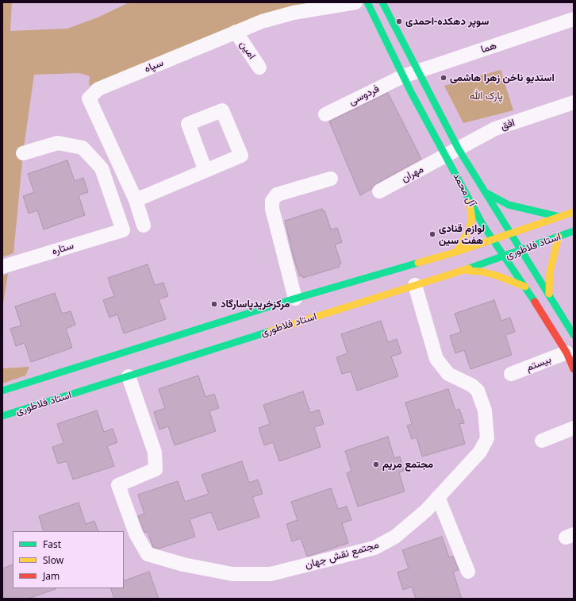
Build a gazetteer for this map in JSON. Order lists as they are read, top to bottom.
{
  "streets": {
    "main road": ["آل محمد", "استاد فلاطوری"],
    "street": [
      "هما",
      "امین",
      "سپاه",
      "فردوسی",
      "افق",
      "مهران",
      "ستاره",
      "بیستم",
      "مجتمع نقش جهان"
    ]
  },
  "crossings": [
    ["هما", "فردوسی"],
    ["هما", "آل محمد"],
    ["امین", "سپاه"],
    ["فردوسی", "آل محمد"],
    ["افق", "مهران"],
    ["افق", "آل محمد"],
    ["مهران", "آل محمد"],
    ["آل محمد", "استاد فلاطوری"],
    ["آل محمد", "بیستم"],
    ["استاد فلاطوری", "مجتمع نقش جهان"]
  ],
  "parks": ["پارک الله"],
  "places": [
    "سوپر دهکده-احمدی",
    "استدیو ناخن زهرا هاشمی",
    "لوازم قنادی هفت سین",
    "مرکزخریدپاسارگاد",
    "مجتمع مریم"
  ],
  "legend": ["Fast", "Slow", "Jam"]
}
